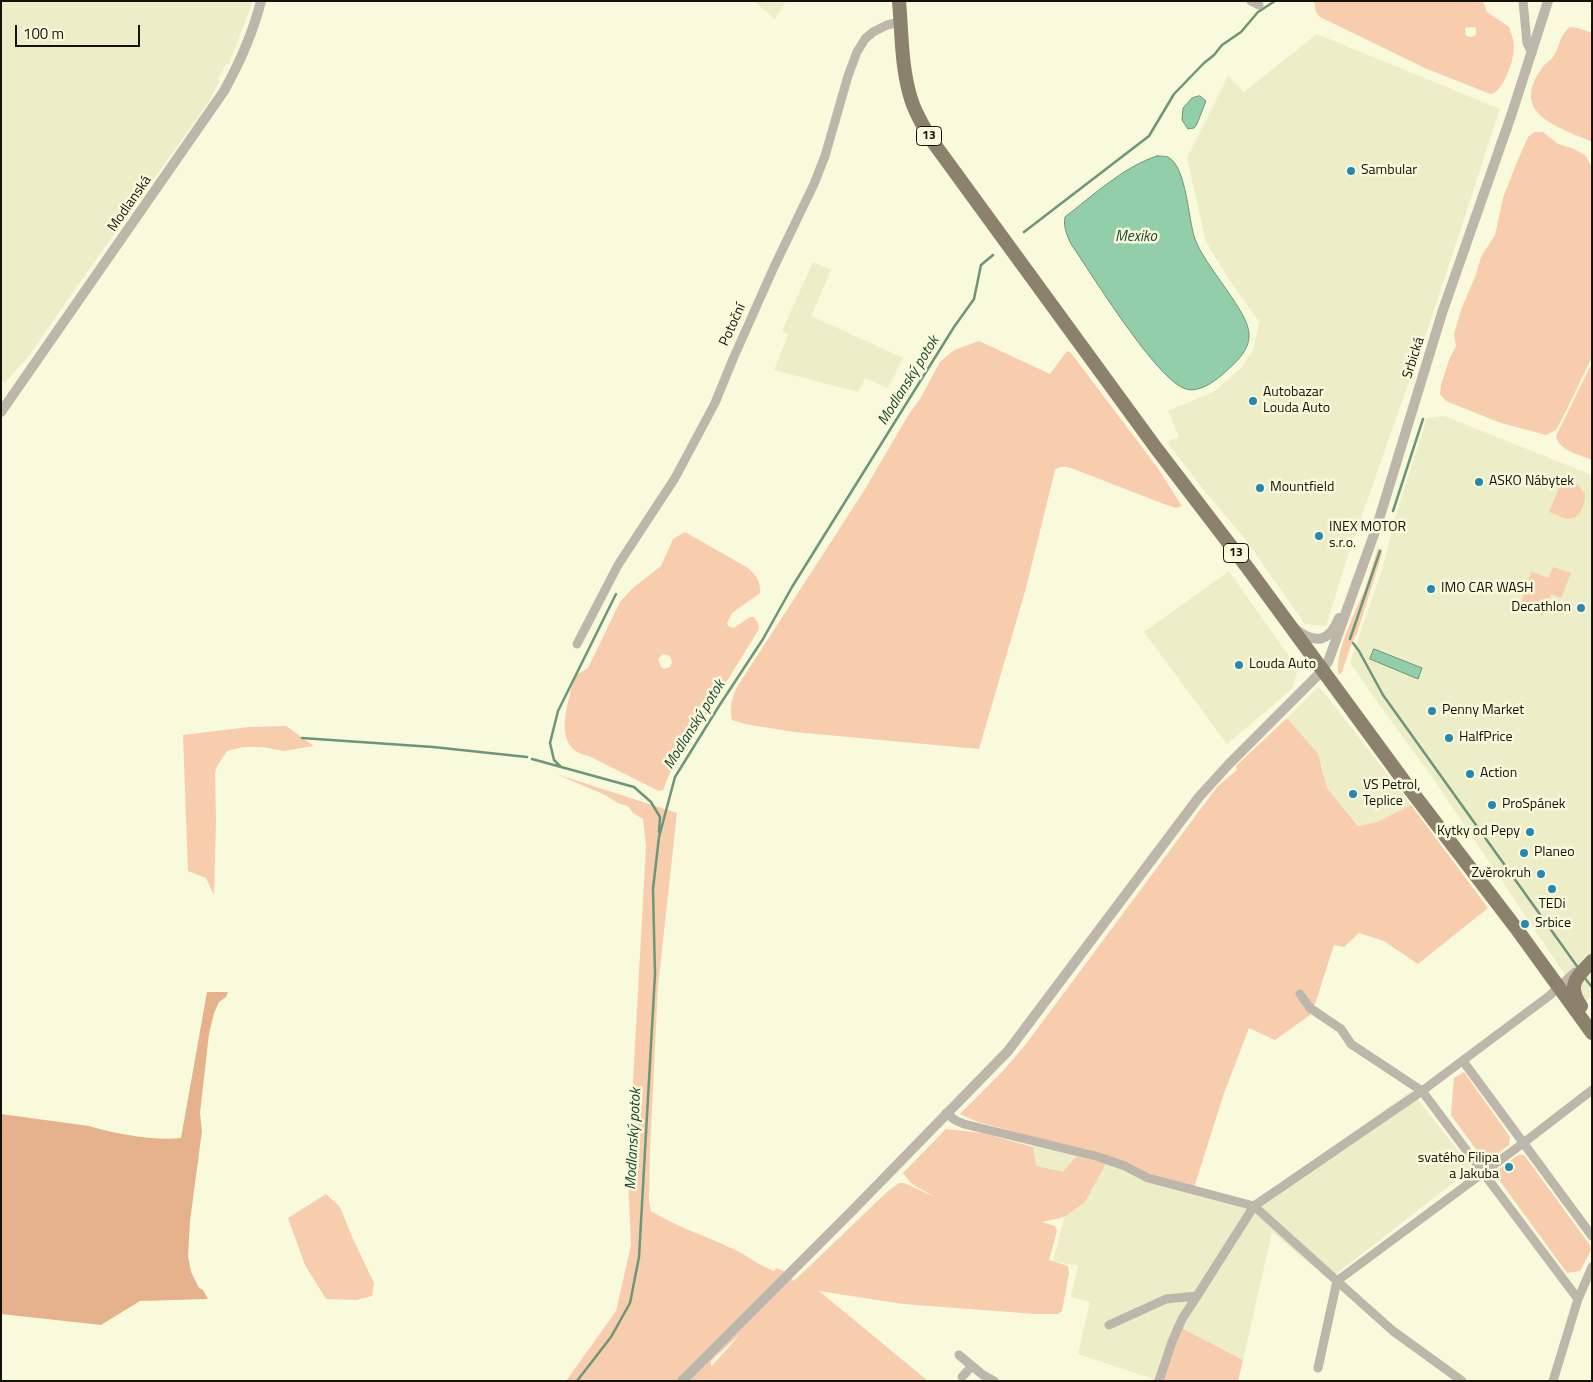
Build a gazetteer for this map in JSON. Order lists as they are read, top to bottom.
{
  "streets": {
    "main road": ["13"],
    "street": ["Modlanská", "Potoční", "Srbická"]
  },
  "crossings": [
    ["13", "Potoční"],
    ["13", "Srbická"]
  ],
  "water": ["Mexiko", "Modlanský potok"],
  "places": [
    "Sambular",
    "Autobazar Louda Auto",
    "ASKO Nábytek",
    "Mountfield",
    "INEX MOTOR s.r.o.",
    "IMO CAR WASH",
    "Decathlon",
    "Louda Auto",
    "Penny Market",
    "HalfPrice",
    "Action",
    "VS Petrol, Teplice",
    "ProSpánek",
    "Kytky od Pepy",
    "Planeo",
    "Zvěrokruh",
    "TEDi",
    "Srbice",
    "svatého Filipa a Jakuba"
  ],
  "scale_bar": "100 m"
}
